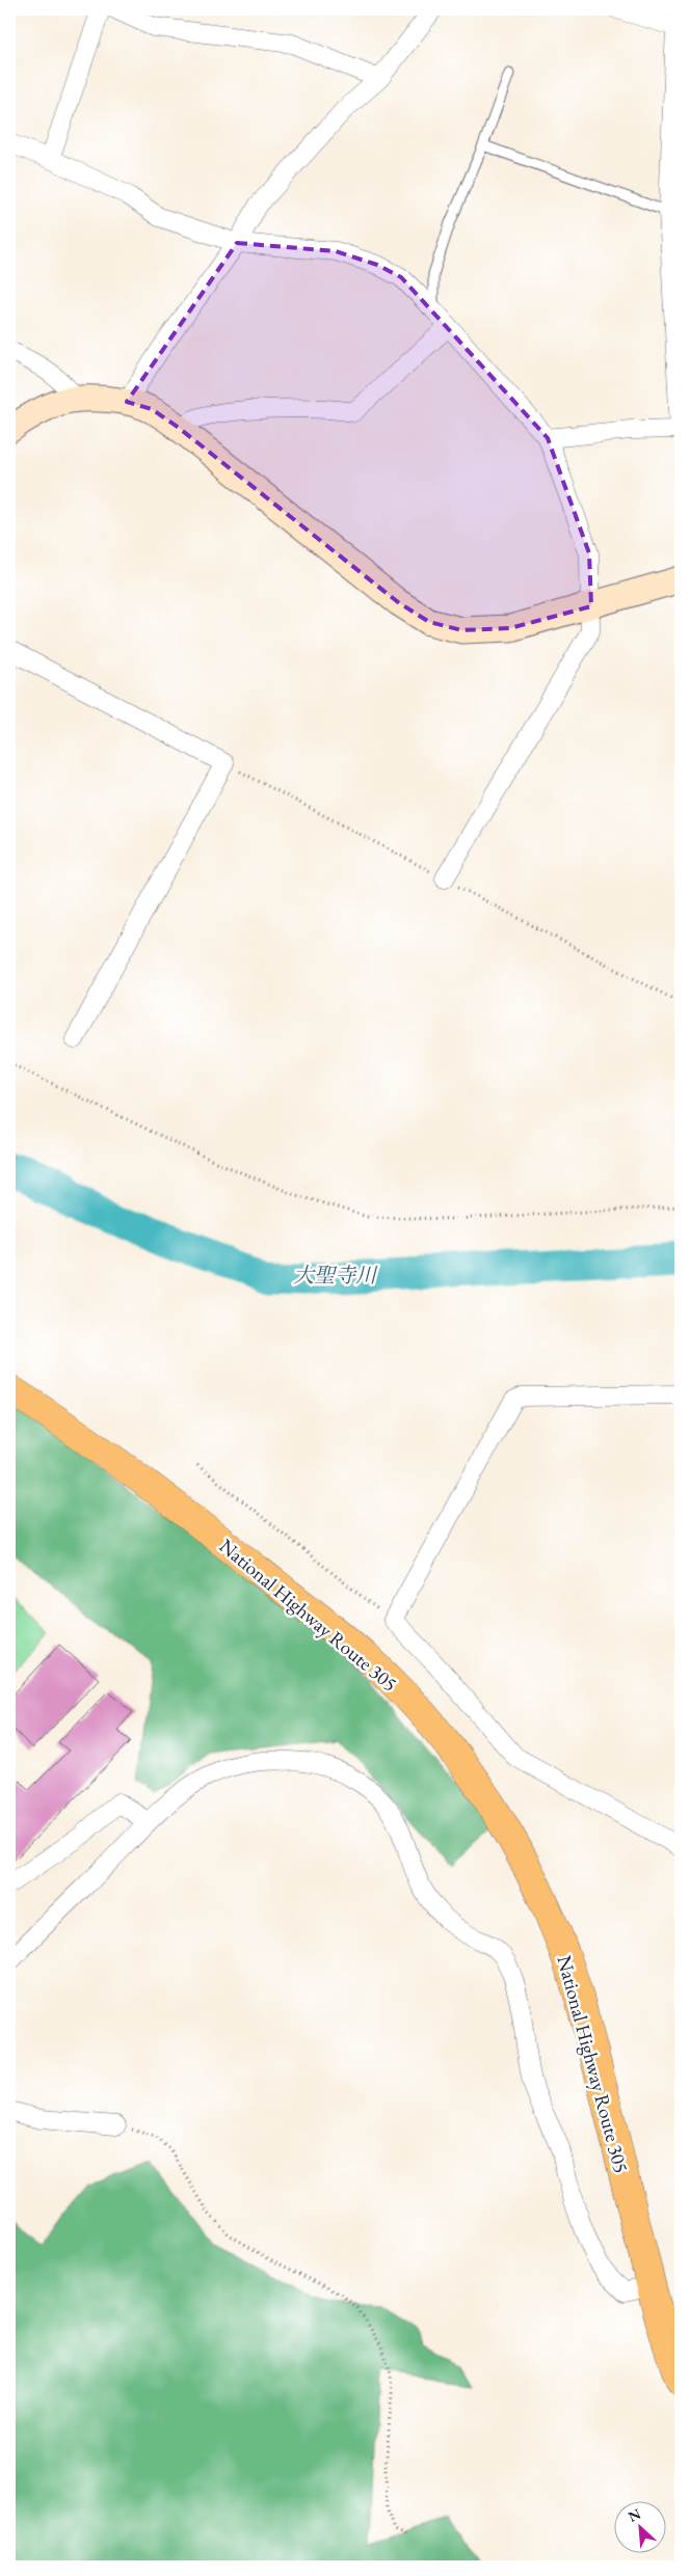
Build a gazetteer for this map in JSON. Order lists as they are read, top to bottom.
{
  "streets": {
    "highway": ["National Highway Route 305"]
  },
  "water": ["大聖寺川"],
  "north": "top left"
}
